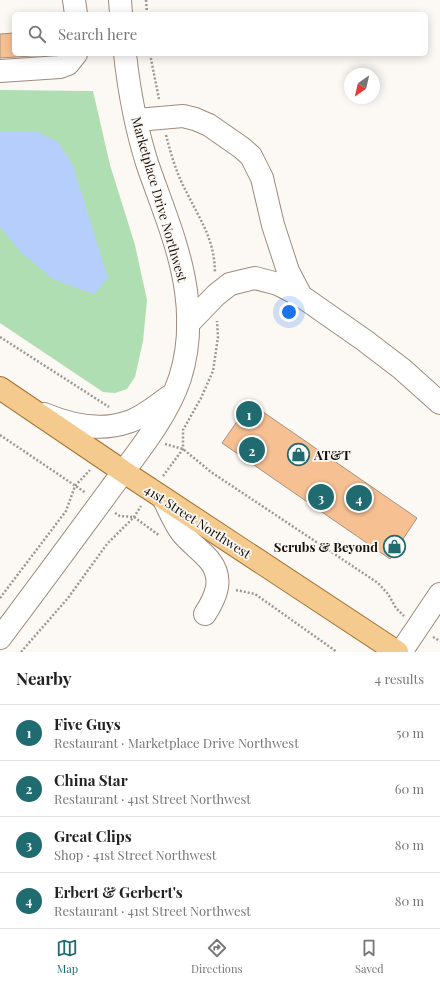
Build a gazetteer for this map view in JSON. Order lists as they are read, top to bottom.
{
  "streets": {
    "main road": ["41st Street Northwest"],
    "street": ["Marketplace Drive Northwest"]
  },
  "crossings": [
    ["Marketplace Drive Northwest", "41st Street Northwest"]
  ],
  "places": {
    "shop": ["AT&T", "Scrubs & Beyond"]
  },
  "north": "bottom left",
  "page": {
    "search": "Search here",
    "pins": [
      "1",
      "2",
      "3",
      "4"
    ],
    "heading": ["Nearby", "4 results"],
    "list": [
      {
        "mark": "1",
        "name": "Five Guys",
        "note": "Restaurant · Marketplace Drive Northwest",
        "value": "50 m"
      },
      {
        "mark": "2",
        "name": "China Star",
        "note": "Restaurant · 41st Street Northwest",
        "value": "60 m"
      },
      {
        "mark": "3",
        "name": "Great Clips",
        "note": "Shop · 41st Street Northwest",
        "value": "80 m"
      },
      {
        "mark": "4",
        "name": "Erbert & Gerbert's",
        "note": "Restaurant · 41st Street Northwest",
        "value": "80 m"
      }
    ],
    "nav": ["Map", "Directions", "Saved"]
  }
}
